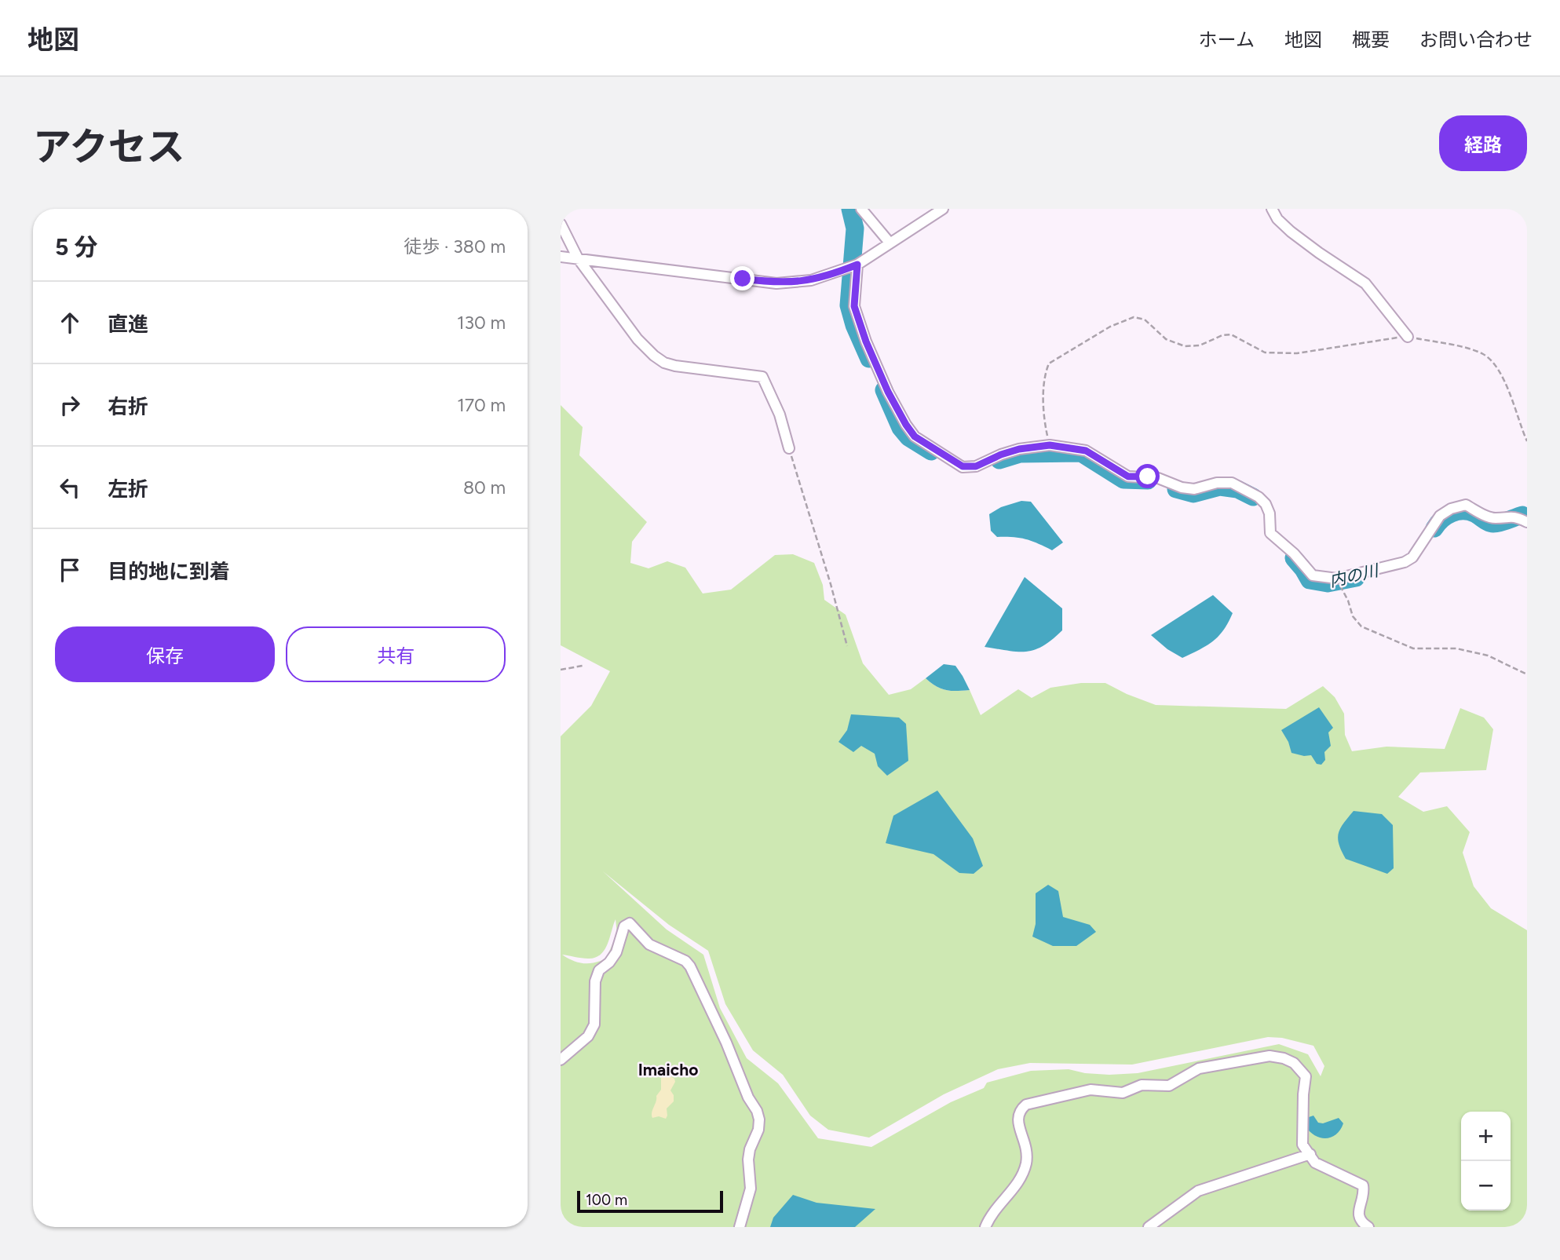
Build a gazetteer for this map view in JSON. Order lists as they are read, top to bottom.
{
  "districts": ["Imaicho"],
  "water": ["内の川"],
  "scale_bar": "100 m",
  "page": {
    "header": "地図",
    "nav": [
      "ホーム",
      "地図",
      "概要",
      "お問い合わせ"
    ],
    "title": "アクセス",
    "buttons": [
      "経路",
      ["保存", "共有"]
    ],
    "heading": ["5 分", "徒歩 · 380 m"],
    "list": [
      ["直進", "130 m"],
      ["右折", "170 m"],
      ["左折", "80 m"],
      "目的地に到着"
    ],
    "map_buttons": ["+", "−"],
    "scale": "100 m"
  }
}
